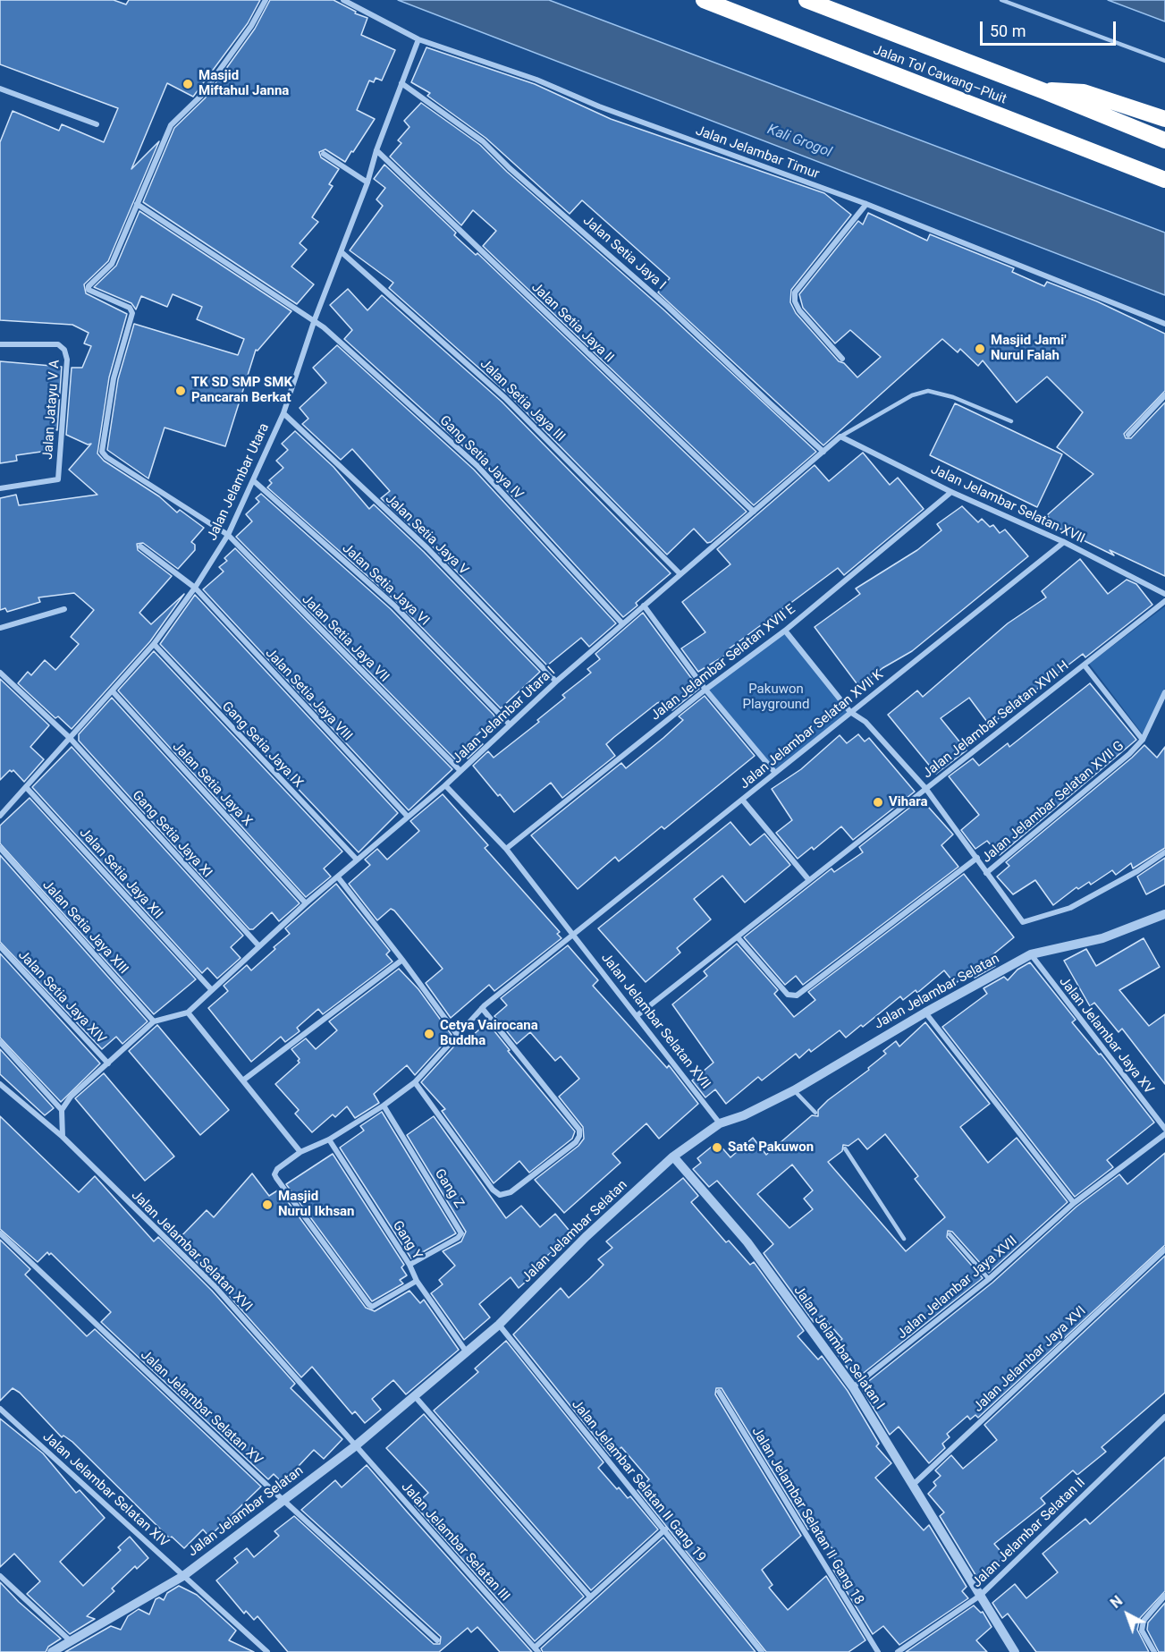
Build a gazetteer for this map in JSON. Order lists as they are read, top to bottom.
{
  "streets": {
    "highway": ["Jalan Tol Cawang–Pluit"],
    "street": [
      "Jalan Jelambar Timur",
      "Jalan Setia Jaya I",
      "Jalan Setia Jaya II",
      "Jalan Setia Jaya III",
      "Jalan Jatayu V A",
      "Gang Setia Jaya IV",
      "Jalan Jelambar Utara",
      "Jalan Jelambar Selatan XVII",
      "Jalan Setia Jaya V",
      "Jalan Setia Jaya VI",
      "Jalan Setia Jaya VII",
      "Jalan Jelambar Selatan XVII E",
      "Jalan Setia Jaya VIII",
      "Jalan Jelambar Utara I",
      "Jalan Jelambar Selatan XVII H",
      "Jalan Jelambar Selatan XVII K",
      "Gang Setia Jaya IX",
      "Jalan Setia Jaya X",
      "Jalan Jelambar Selatan XVII G",
      "Gang Setia Jaya XI",
      "Jalan Setia Jaya XII",
      "Jalan Setia Jaya XIII",
      "Jalan Jelambar Selatan",
      "Jalan Setia Jaya XIV",
      "Jalan Jelambar Jaya XV",
      "Gang Z",
      "Gang Y",
      "Jalan Jelambar Selatan XVI",
      "Jalan Jelambar Jaya XVII",
      "Jalan Jelambar Selatan I",
      "Jalan Jelambar Jaya XVI",
      "Jalan Jelambar Selatan XV",
      "Jalan Jelambar Selatan II Gang 19",
      "Jalan Jelambar Selatan XIV",
      "Jalan Jelambar Selatan II Gang 18",
      "Jalan Jelambar Selatan II",
      "Jalan Jelambar Selatan III"
    ]
  },
  "crossings": [
    ["Jalan Jelambar Timur", "Jalan Jelambar Utara"],
    ["Jalan Setia Jaya I", "Jalan Jelambar Utara"],
    ["Jalan Setia Jaya I", "Jalan Jelambar Utara I"],
    ["Jalan Setia Jaya II", "Jalan Jelambar Utara"],
    ["Jalan Setia Jaya II", "Jalan Jelambar Utara I"],
    ["Jalan Setia Jaya III", "Jalan Jelambar Utara"],
    ["Jalan Setia Jaya III", "Jalan Jelambar Utara I"],
    ["Gang Setia Jaya IV", "Jalan Jelambar Utara"],
    ["Gang Setia Jaya IV", "Jalan Setia Jaya VII"],
    ["Gang Setia Jaya IV", "Jalan Jelambar Utara I"],
    ["Jalan Jelambar Utara", "Jalan Setia Jaya V"],
    ["Jalan Jelambar Utara", "Jalan Setia Jaya VI"],
    ["Jalan Jelambar Utara", "Jalan Setia Jaya VII"],
    ["Jalan Jelambar Utara", "Jalan Setia Jaya VIII"],
    ["Jalan Jelambar Utara", "Gang Setia Jaya IX"],
    ["Jalan Jelambar Utara", "Jalan Setia Jaya X"],
    ["Jalan Jelambar Utara", "Gang Setia Jaya XI"],
    ["Jalan Jelambar Utara", "Jalan Setia Jaya XII"],
    ["Jalan Jelambar Selatan XVII", "Jalan Jelambar Selatan XVII E"],
    ["Jalan Jelambar Selatan XVII", "Jalan Jelambar Utara I"],
    ["Jalan Jelambar Selatan XVII", "Jalan Jelambar Selatan XVII H"],
    ["Jalan Jelambar Selatan XVII", "Jalan Jelambar Selatan XVII K"],
    ["Jalan Jelambar Selatan XVII", "Jalan Jelambar Selatan"],
    ["Jalan Setia Jaya V", "Jalan Jelambar Utara I"],
    ["Jalan Setia Jaya VI", "Jalan Jelambar Utara I"],
    ["Jalan Setia Jaya VII", "Jalan Jelambar Utara I"],
    ["Jalan Setia Jaya VIII", "Jalan Jelambar Utara I"],
    ["Jalan Jelambar Utara I", "Gang Setia Jaya IX"],
    ["Jalan Jelambar Utara I", "Jalan Setia Jaya X"],
    ["Jalan Jelambar Utara I", "Gang Setia Jaya XI"],
    ["Jalan Jelambar Utara I", "Jalan Setia Jaya XII"],
    ["Jalan Jelambar Selatan XVII K", "Gang Z"],
    ["Jalan Jelambar Selatan XVII K", "Gang Y"],
    ["Jalan Jelambar Selatan", "Jalan Jelambar Jaya XV"],
    ["Jalan Jelambar Selatan", "Gang Y"],
    ["Jalan Jelambar Selatan", "Jalan Jelambar Selatan XVI"],
    ["Jalan Jelambar Selatan", "Jalan Jelambar Selatan I"],
    ["Jalan Jelambar Selatan", "Jalan Jelambar Selatan XV"],
    ["Jalan Jelambar Selatan", "Jalan Jelambar Selatan II Gang 19"],
    ["Jalan Jelambar Selatan", "Jalan Jelambar Selatan XIV"],
    ["Jalan Jelambar Selatan", "Jalan Jelambar Selatan III"],
    ["Gang Z", "Gang Y"],
    ["Jalan Jelambar Selatan XVI", "Jalan Jelambar Selatan III"],
    ["Jalan Jelambar Jaya XVII", "Jalan Jelambar Selatan I"],
    ["Jalan Jelambar Selatan I", "Jalan Jelambar Jaya XVI"],
    ["Jalan Jelambar Selatan I", "Jalan Jelambar Selatan II"]
  ],
  "water": ["Kali Grogol"],
  "parks": ["Pakuwon Playground"],
  "places": [
    "Masjid Miftahul Janna",
    "Masjid Jami' Nurul Falah",
    "TK SD SMP SMK Pancaran Berkat",
    "Vihara",
    "Cetya Vairocana Buddha",
    "Sate Pakuwon",
    "Masjid Nurul Ikhsan"
  ],
  "scale_bar": "50 m",
  "north": "top left"
}
